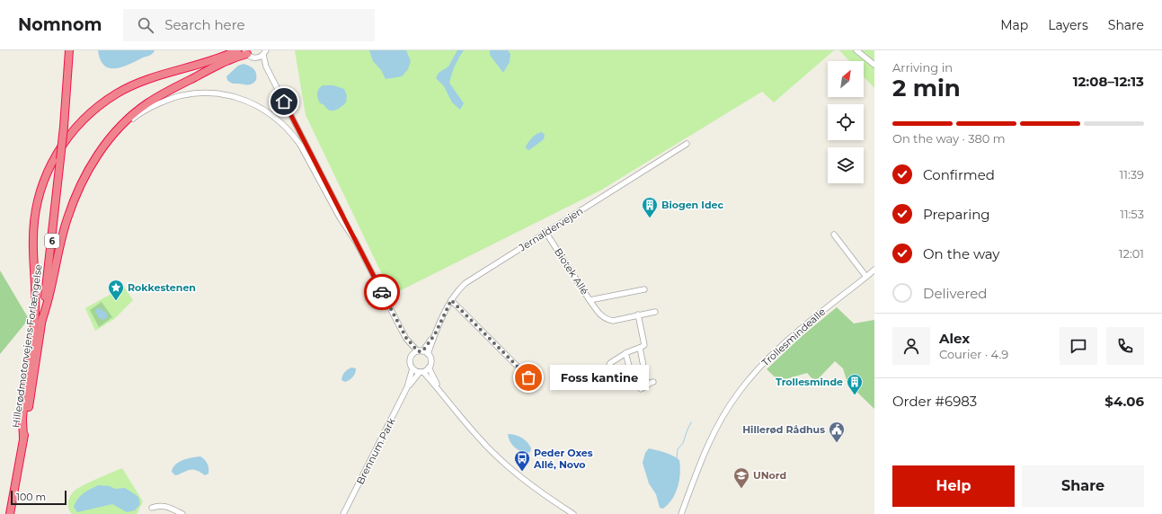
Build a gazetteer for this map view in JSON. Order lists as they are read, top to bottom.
{
  "streets": {
    "highway": ["6", "Hillerødmotorvejens Forlængelse"],
    "street": [
      "Jernaldervejen",
      "Biotek Allé",
      "Trollesmindealle",
      "Brennum Park"
    ]
  },
  "crossings": [
    ["Jernaldervejen", "Biotek Allé"],
    ["Jernaldervejen", "Brennum Park"]
  ],
  "places": {
    "building": ["Biogen Idec", "Trollesminde"],
    "place": ["Rokkestenen"],
    "other": ["Foss kantine"],
    "public building": ["Hillerød Rådhus"],
    "bus stop": ["Peder Oxes Allé, Novo"],
    "school or university": ["UNord"]
  },
  "scale_bar": "100 m",
  "north": "top right",
  "page": {
    "header": "Nomnom",
    "search": "Search here",
    "nav": ["Map", "Layers", "Share"],
    "heading": ["2 min", "Arriving in", "12:08–12:13"],
    "panel": [
      "Alex",
      "Courier · 4.9",
      "Order #6983",
      "$4.06"
    ],
    "bar": "On the way · 380 m",
    "list": [
      ["Confirmed", "11:39"],
      ["Preparing", "11:53"],
      ["On the way", "12:01"],
      "Delivered"
    ],
    "bubble": "Foss kantine",
    "buttons": ["Help", "Share"],
    "scale": "100 m"
  }
}
